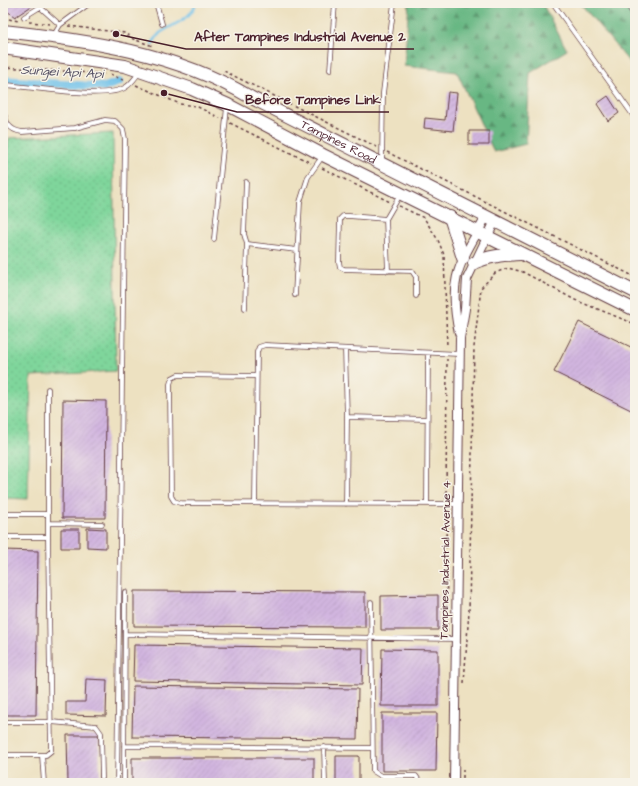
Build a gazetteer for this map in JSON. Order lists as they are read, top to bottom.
{
  "streets": {
    "main road": ["Tampines Road"],
    "street": ["Tampines Industrial Avenue 4"]
  },
  "crossings": [
    ["Tampines Road", "Tampines Industrial Avenue 4"]
  ],
  "water": ["Sungei Api Api"],
  "places": ["After Tampines Industrial Avenue 2", "Before Tampines Link"]
}
